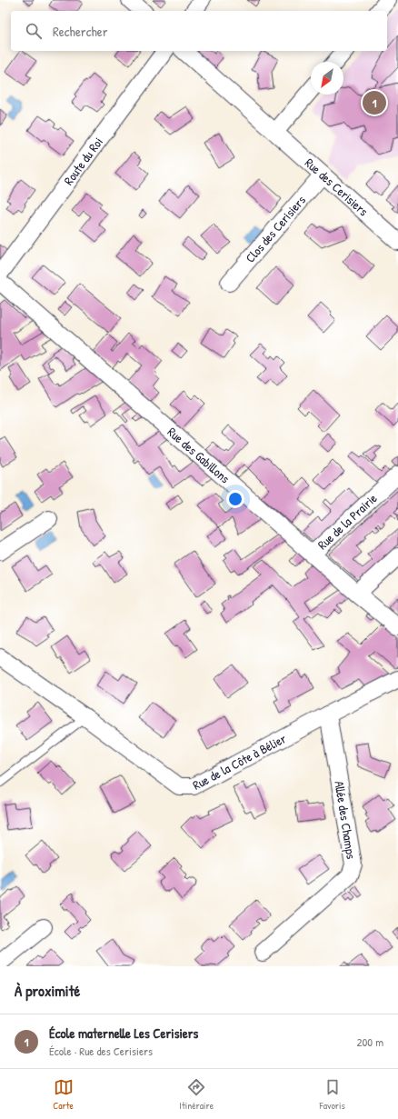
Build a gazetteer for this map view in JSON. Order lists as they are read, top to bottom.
{
  "streets": {
    "street": [
      "Route du Roi",
      "Rue des Cerisiers",
      "Clos des Cerisiers",
      "Rue des Gabillons",
      "Rue de la Prairie",
      "Rue de la Côte à Bélier",
      "Allée des Champs"
    ]
  },
  "crossings": [
    ["Rue des Cerisiers", "Clos des Cerisiers"],
    ["Rue des Gabillons", "Rue de la Prairie"],
    ["Rue de la Côte à Bélier", "Allée des Champs"]
  ],
  "north": "bottom left",
  "page": {
    "search": "Rechercher",
    "pins": "1",
    "heading": "À proximité",
    "list": [
      {
        "mark": "1",
        "name": "École maternelle Les Cerisiers",
        "note": "École · Rue des Cerisiers",
        "value": "200 m"
      }
    ],
    "nav": ["Carte", "Itinéraire", "Favoris"]
  }
}
